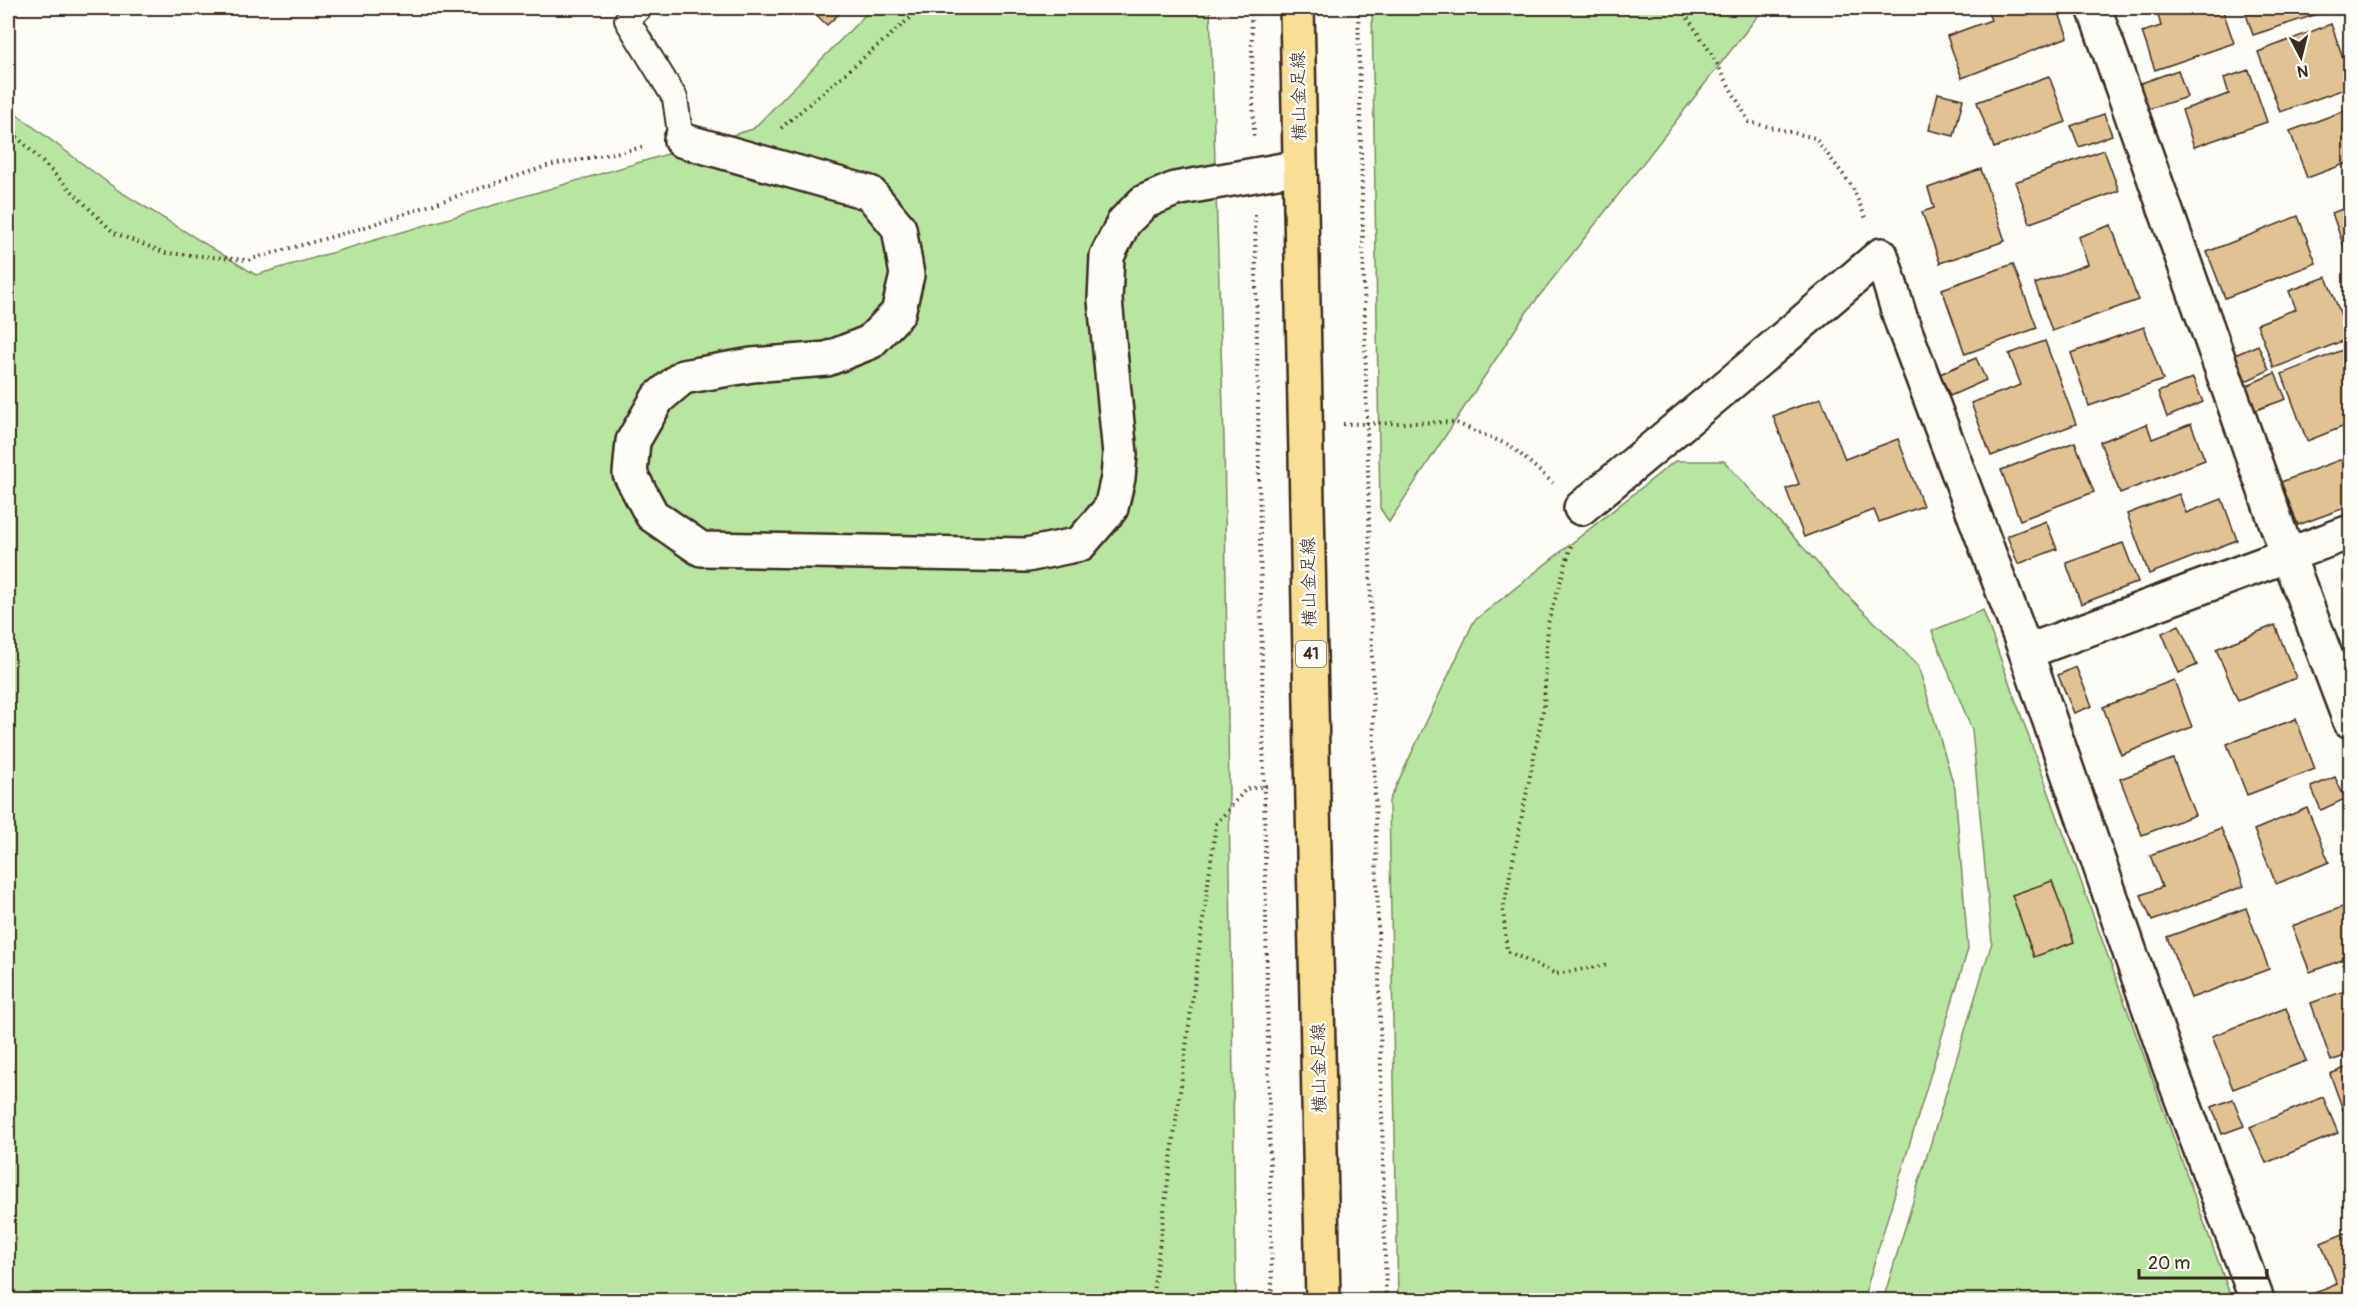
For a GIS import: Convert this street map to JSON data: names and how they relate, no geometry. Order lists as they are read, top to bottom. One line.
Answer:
{"streets":{"main road":["横山金足線","41"]},"scale_bar":"20 m","north":"bottom"}
